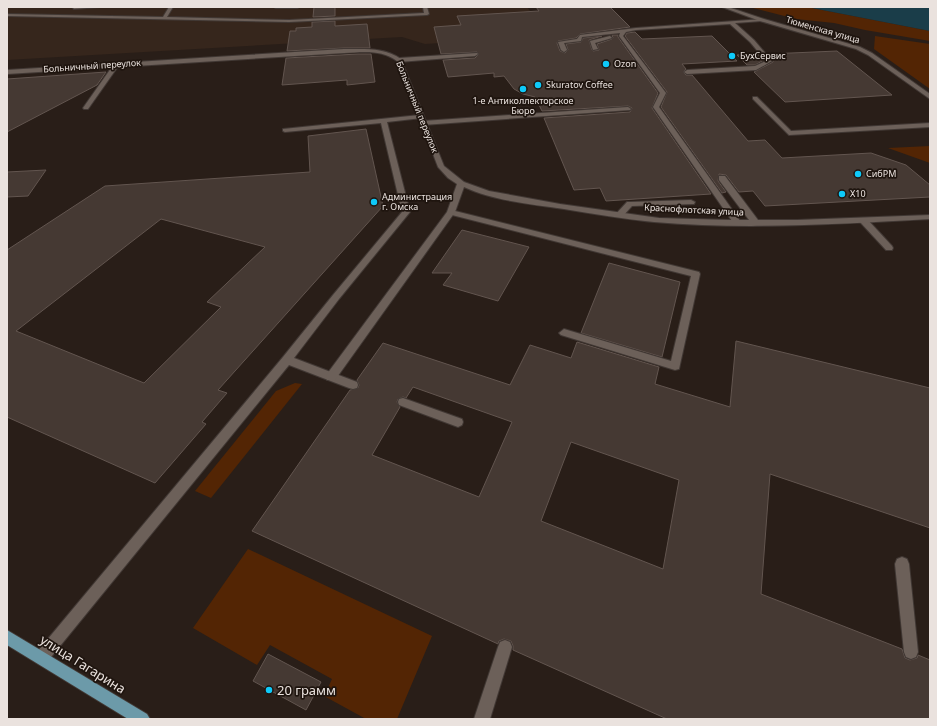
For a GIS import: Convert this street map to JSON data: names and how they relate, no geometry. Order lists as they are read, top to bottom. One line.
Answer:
{"streets":{"main road":["улица Гагарина"],"street":["Тюменская улица","Больничный переулок","Краснофлотская улица"]},"crossings":[["Больничный переулок","Краснофлотская улица"]],"places":["БухСервис","Ozon","Skuratov Coffee","1-е Антиколлекторское Бюро","СибРМ","Х10","Администрация г. Омска","20 грамм"]}
